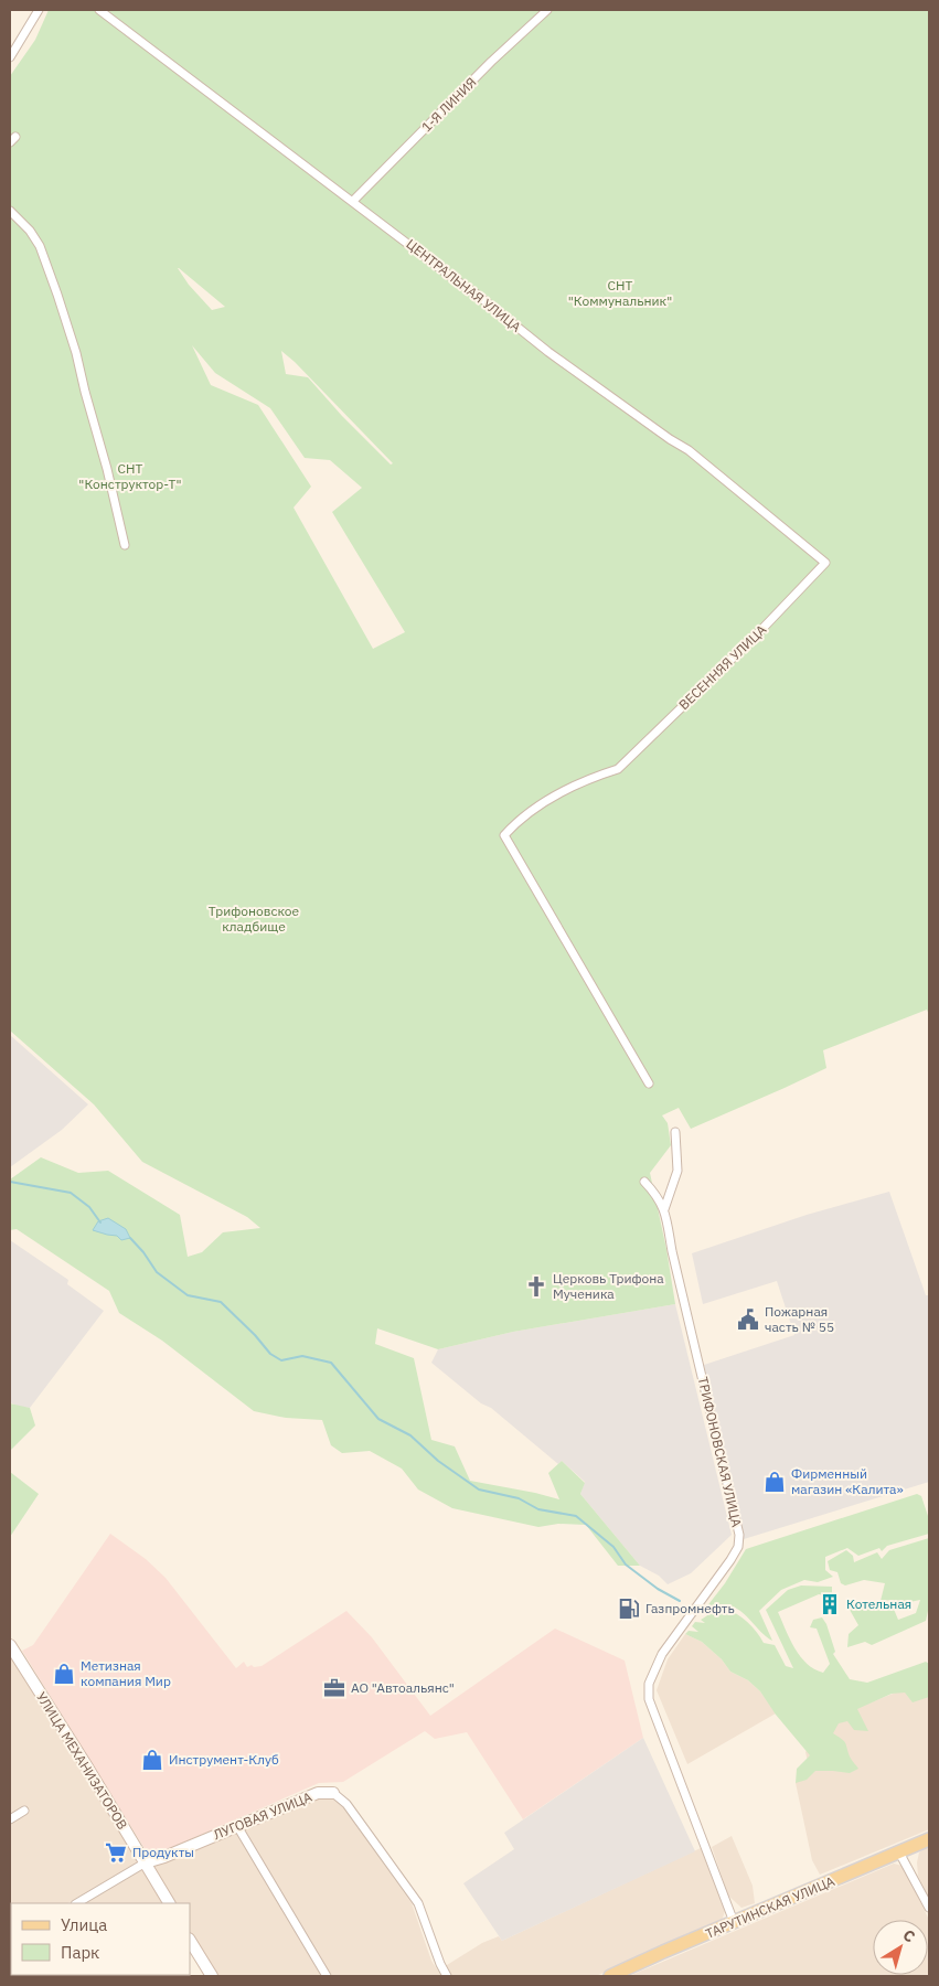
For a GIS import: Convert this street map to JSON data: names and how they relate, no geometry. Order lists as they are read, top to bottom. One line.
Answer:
{"streets":{"main road":["ТАРУТИНСКАЯ УЛИЦА"],"street":["1-Я ЛИНИЯ","ЦЕНТРАЛЬНАЯ УЛИЦА","ВЕСЕННЯЯ УЛИЦА","ТРИФОНОВСКАЯ УЛИЦА","УЛИЦА МЕХАНИЗАТОРОВ","ЛУГОВАЯ УЛИЦА"]},"crossings":[["1-Я ЛИНИЯ","ЦЕНТРАЛЬНАЯ УЛИЦА"],["ЦЕНТРАЛЬНАЯ УЛИЦА","ВЕСЕННЯЯ УЛИЦА"],["ТРИФОНОВСКАЯ УЛИЦА","ТАРУТИНСКАЯ УЛИЦА"],["УЛИЦА МЕХАНИЗАТОРОВ","ЛУГОВАЯ УЛИЦА"]],"parks":["СНТ \"Коммунальник\"","СНТ \"Конструктор-Т\"","Трифоновское кладбище"],"places":{"church":["Церковь Трифона Мученика"],"public building":["Пожарная часть № 55"],"shop":["Фирменный магазин «Калита»","Метизная компания Мир","Инструмент-Клуб"],"building":["Котельная"],"fuel station":["Газпромнефть"],"office":["АО \"Автоальянс\""],"supermarket":["Продукты"]},"legend":["Улица","Парк"],"north":"top right"}
